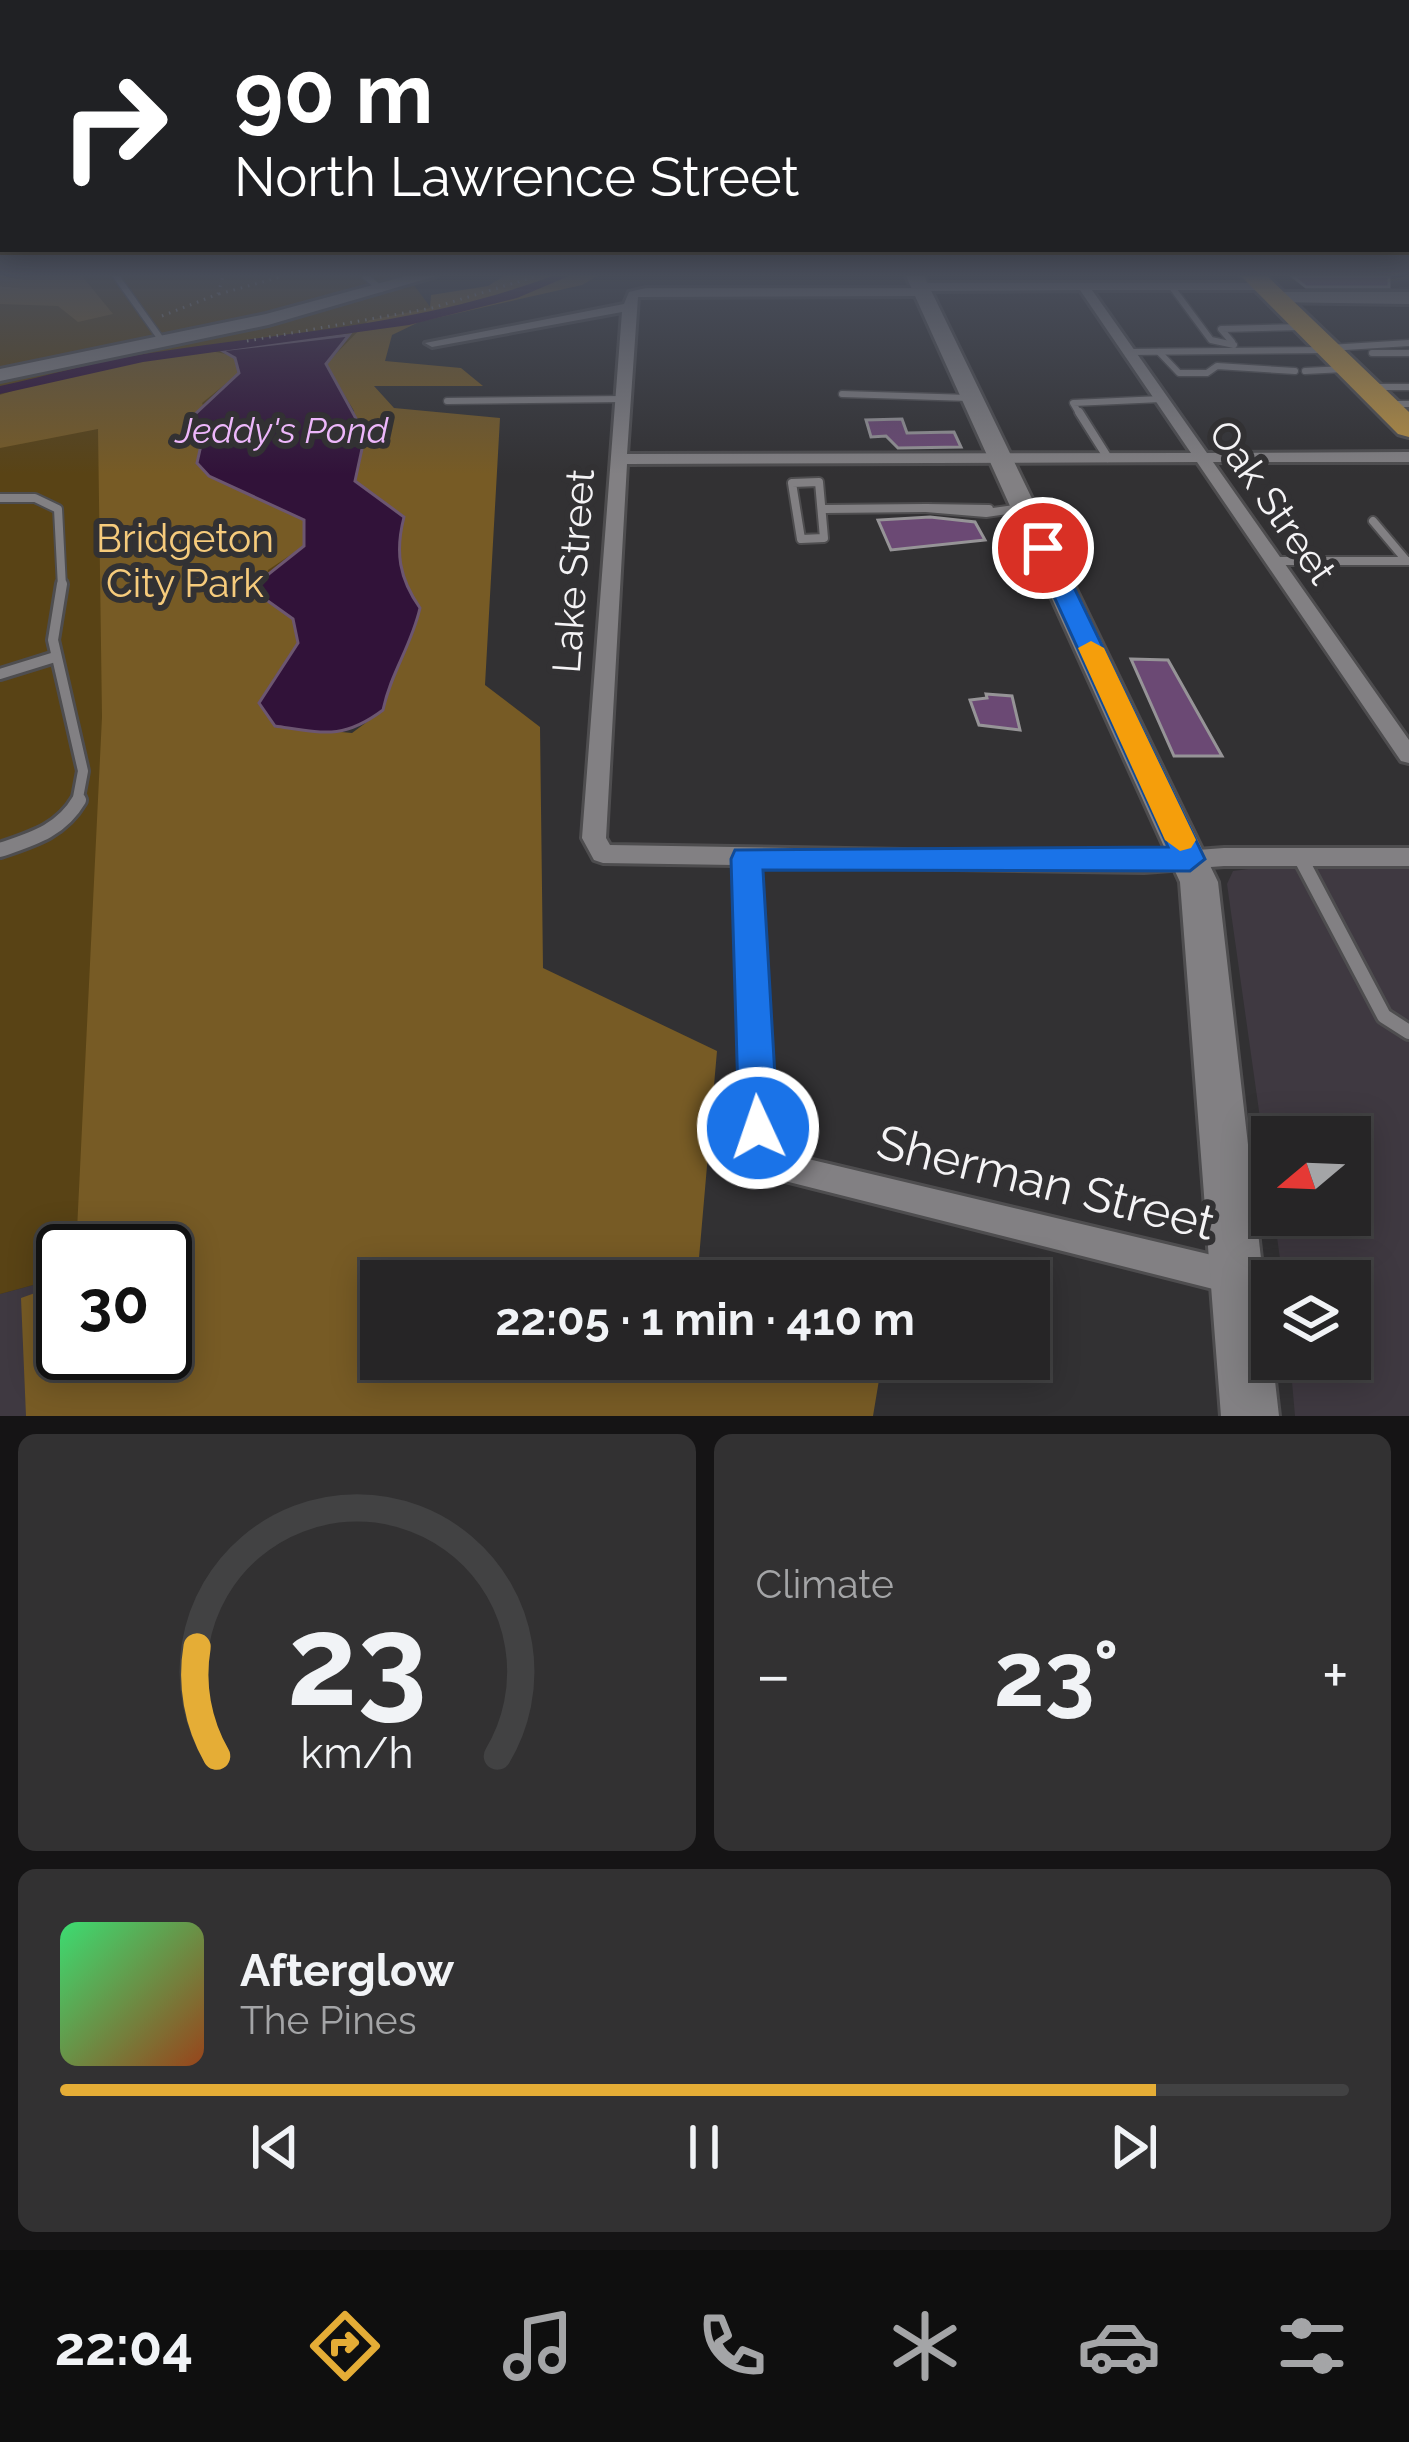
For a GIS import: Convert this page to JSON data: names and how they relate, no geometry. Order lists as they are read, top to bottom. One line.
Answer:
{"streets":{"street":["Oak Street","Lake Street","Sherman Street"]},"crossings":[["Lake Street","Sherman Street"]],"water":["Jeddy's Pond"],"parks":["Bridgeton City Park"],"north":"left","page":{"turn":["90 m","North Lawrence Street"],"limit":"30","trip":"22:05 · 1 min · 410 m","tile":"Climate","heat":["−","23°","+"],"song":["Afterglow","The Pines"],"tabs":"22:04","gauge":["23","km/h"]}}
